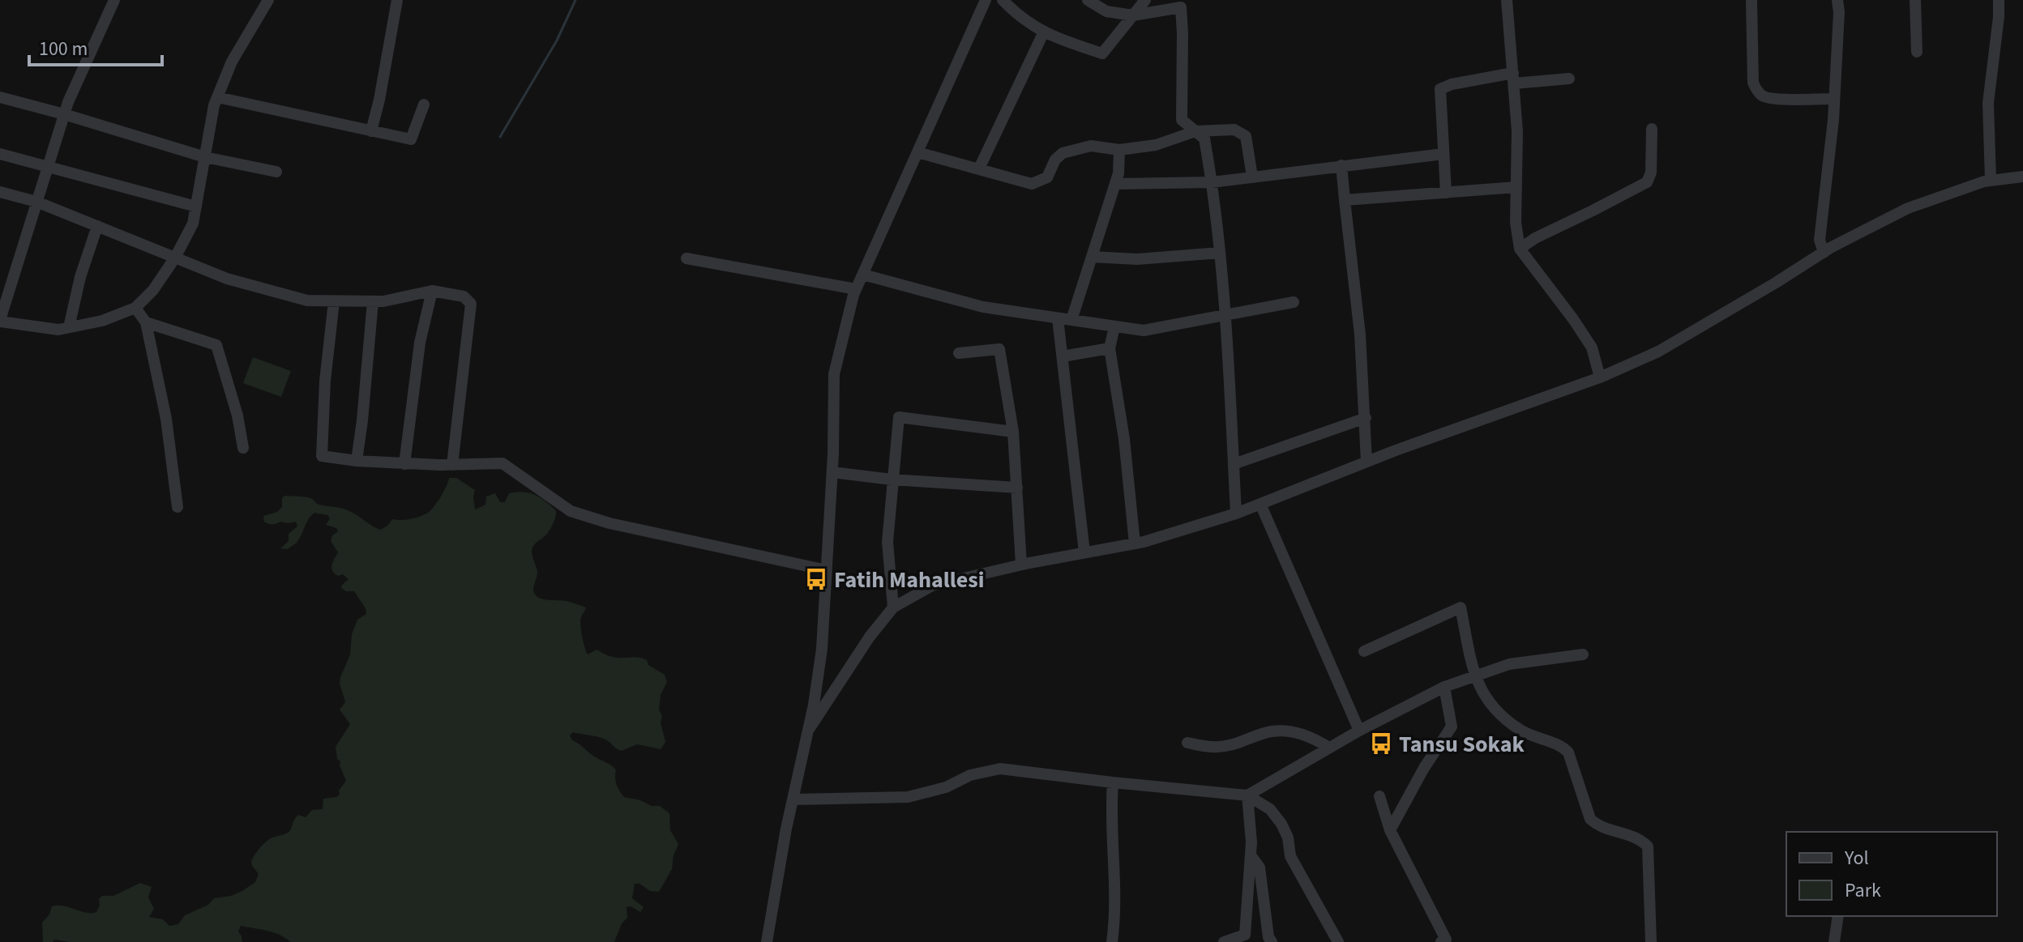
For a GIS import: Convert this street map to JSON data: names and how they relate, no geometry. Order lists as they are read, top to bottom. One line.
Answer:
{"places":{"bus stop":["Fatih Mahallesi","Tansu Sokak"]},"legend":["Yol","Park"],"scale_bar":"100 m"}
